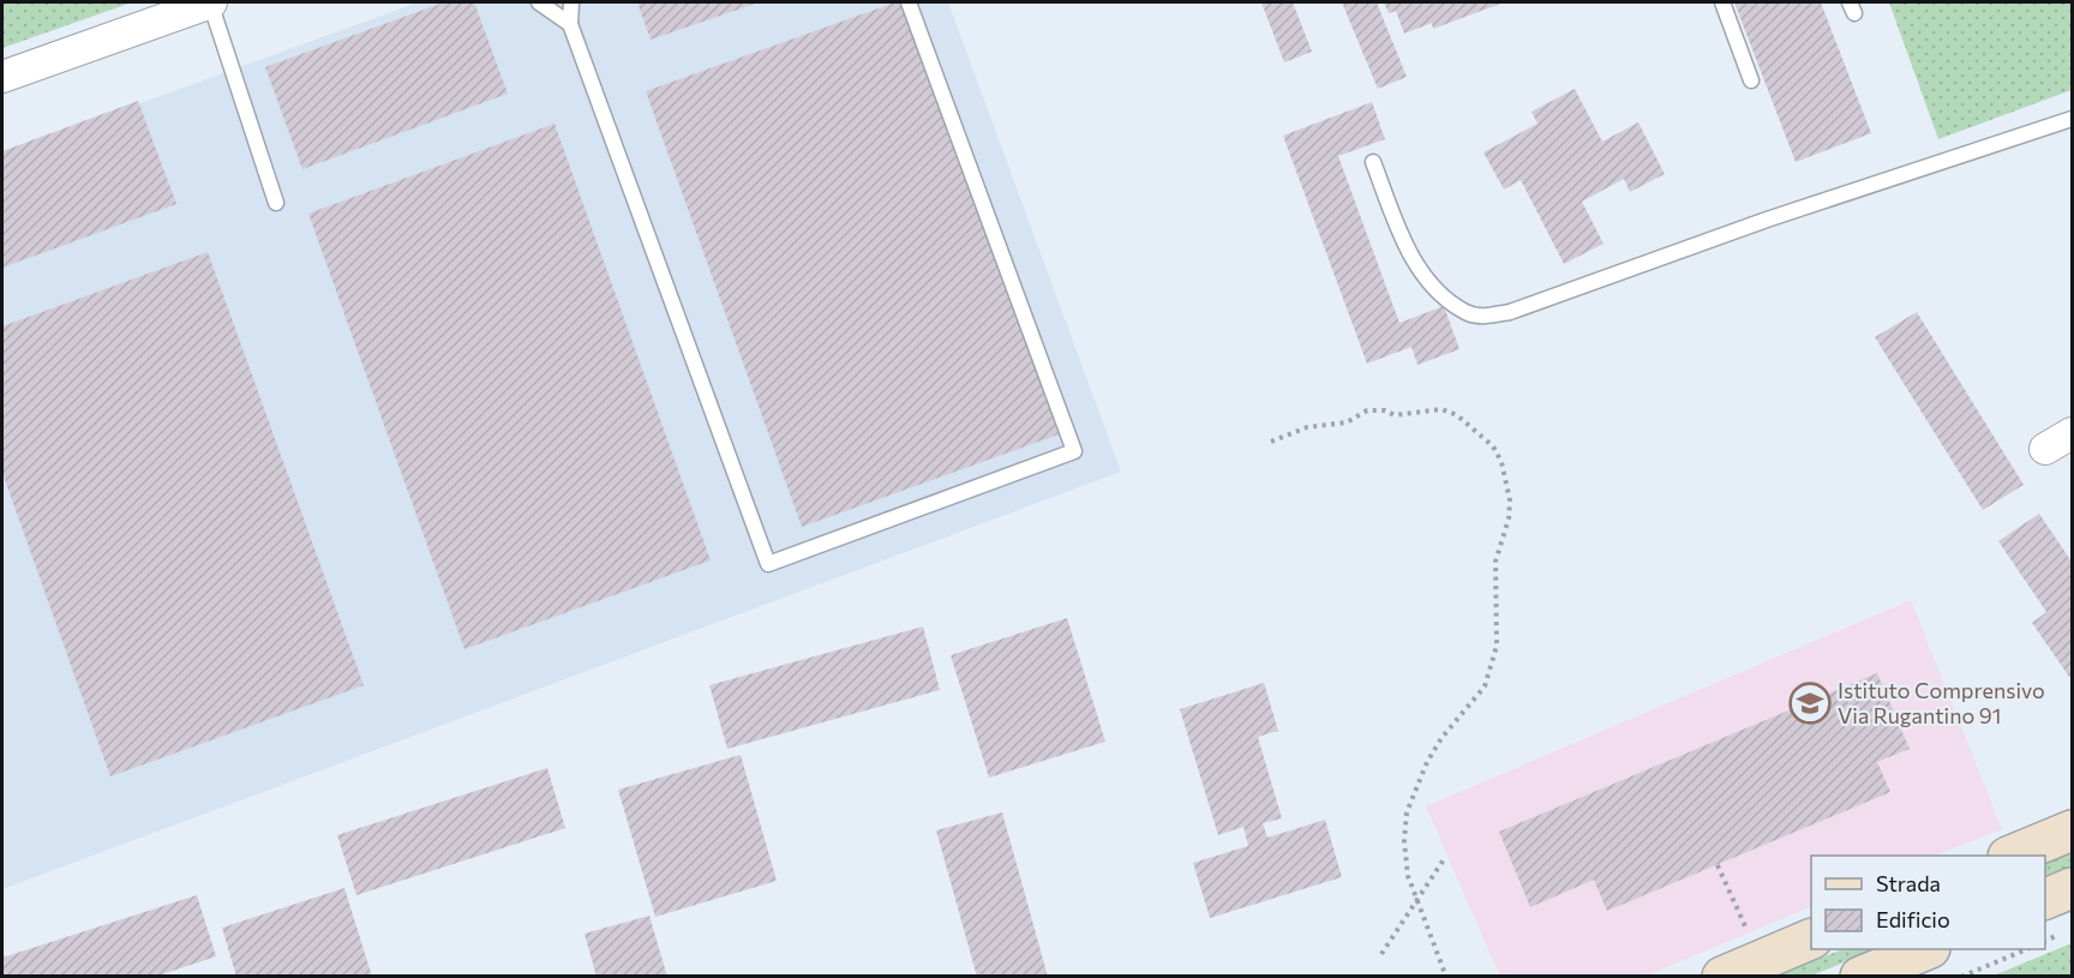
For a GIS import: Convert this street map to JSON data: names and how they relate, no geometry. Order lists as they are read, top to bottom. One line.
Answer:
{"places":{"school or university":["Istituto Comprensivo Via Rugantino 91"]},"legend":["Strada","Edificio"]}
